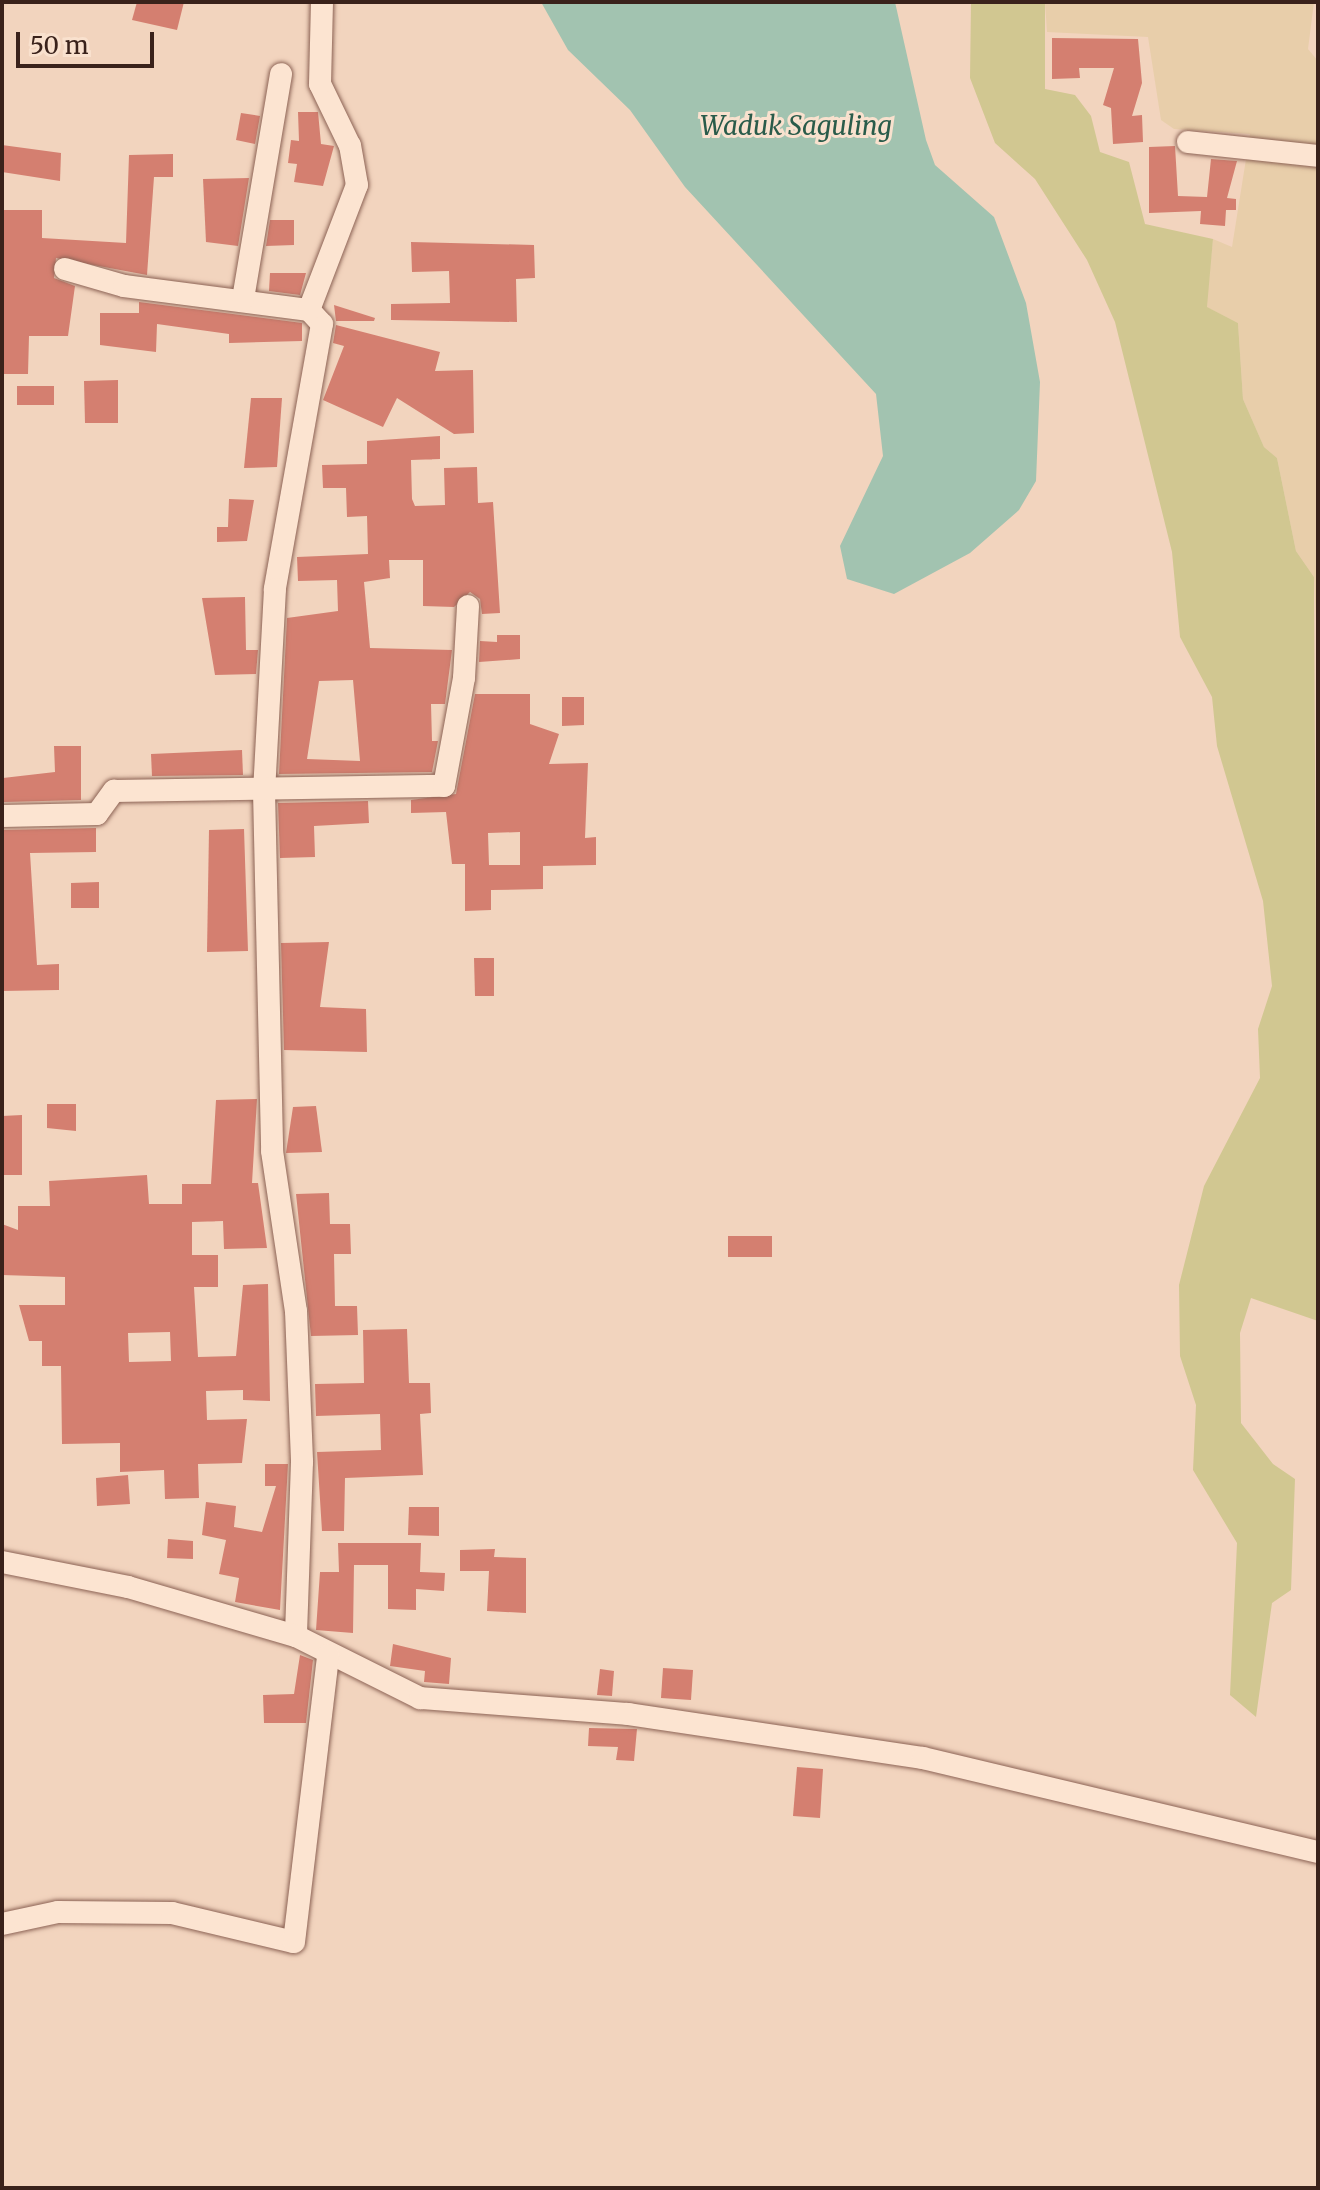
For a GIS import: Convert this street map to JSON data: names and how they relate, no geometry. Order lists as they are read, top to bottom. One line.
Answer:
{"water":["Waduk Saguling"],"scale_bar":"50 m"}
